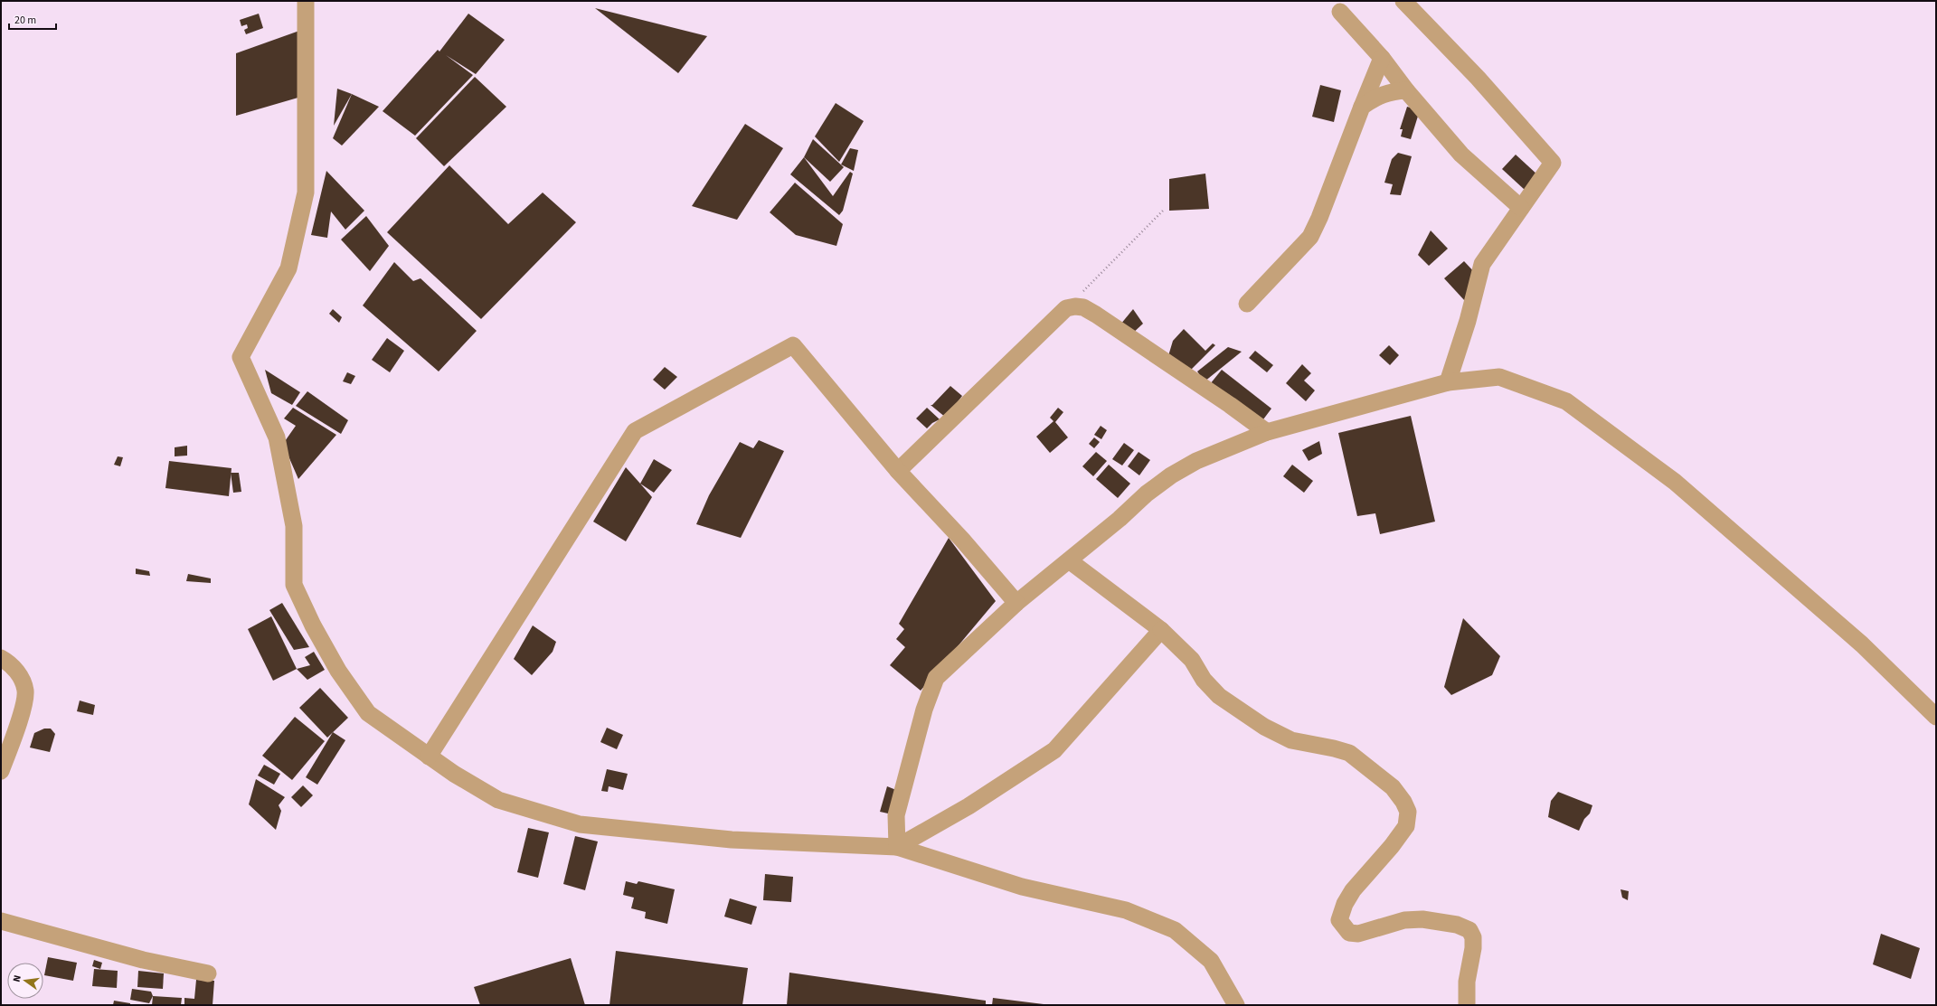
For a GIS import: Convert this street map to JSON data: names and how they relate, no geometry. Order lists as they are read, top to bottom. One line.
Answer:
{"scale_bar":"20 m","north":"left"}
